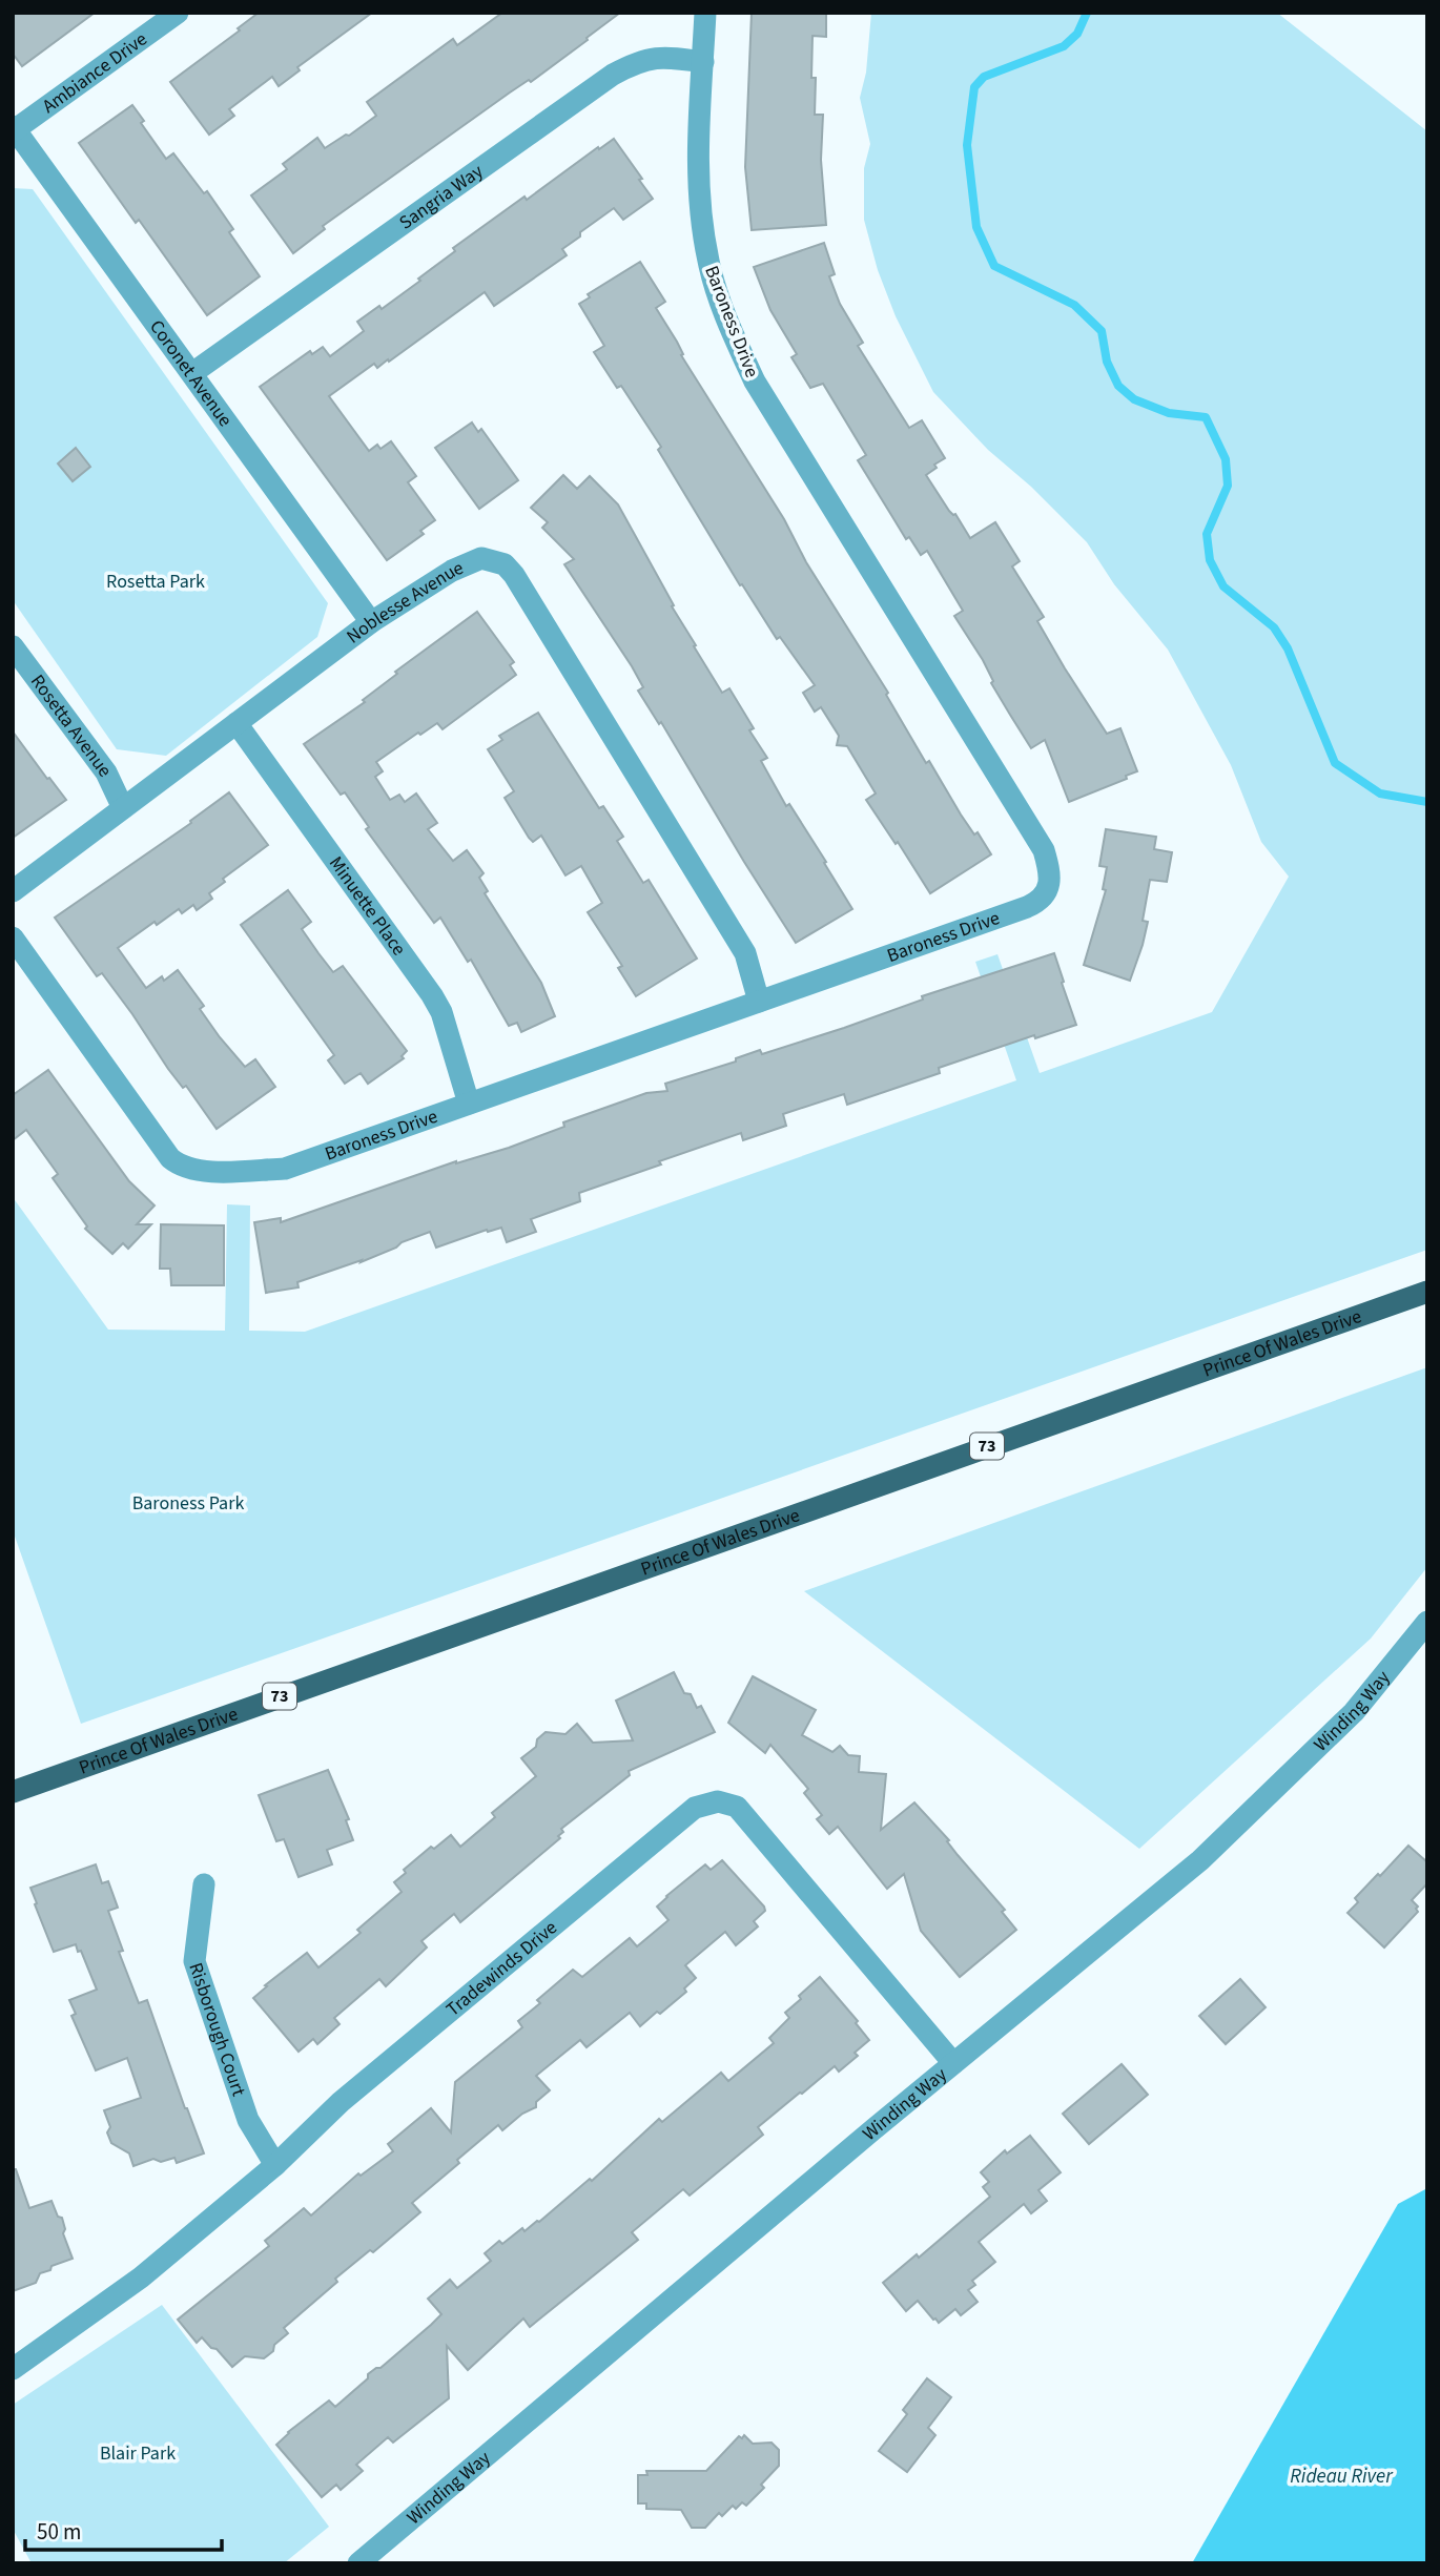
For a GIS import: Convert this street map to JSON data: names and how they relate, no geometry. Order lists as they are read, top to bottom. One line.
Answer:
{"streets":{"main road":["Prince Of Wales Drive","73"],"street":["Ambiance Drive","Sangria Way","Baroness Drive","Coronet Avenue","Noblesse Avenue","Rosetta Avenue","Minuette Place","Winding Way","Tradewinds Drive","Risborough Court"]},"crossings":[["Ambiance Drive","Coronet Avenue"],["Sangria Way","Baroness Drive"],["Sangria Way","Coronet Avenue"],["Baroness Drive","Noblesse Avenue"],["Baroness Drive","Minuette Place"],["Coronet Avenue","Noblesse Avenue"],["Noblesse Avenue","Rosetta Avenue"],["Noblesse Avenue","Minuette Place"],["Winding Way","Tradewinds Drive"],["Tradewinds Drive","Risborough Court"]],"water":["Rideau River"],"parks":["Rosetta Park","Baroness Park","Blair Park"],"scale_bar":"50 m"}
